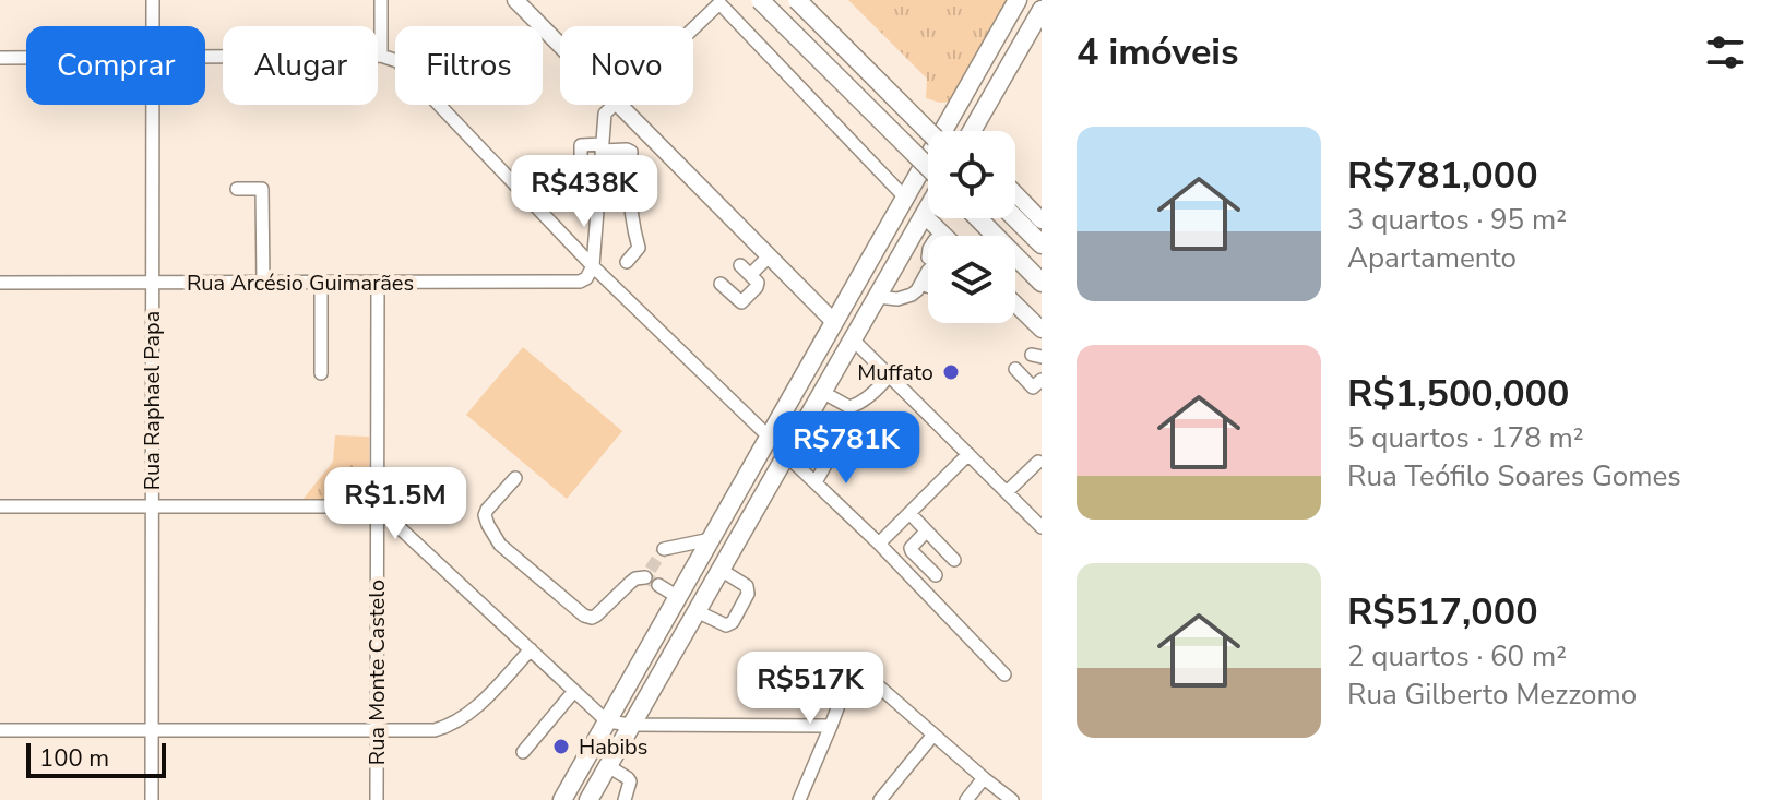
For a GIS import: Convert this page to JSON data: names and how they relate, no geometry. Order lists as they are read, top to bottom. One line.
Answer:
{"streets":{"street":["Rua Arcésio Guimarães","Rua Raphael Papa","Rua Monte Castelo"]},"crossings":[["Rua Arcésio Guimarães","Rua Raphael Papa"],["Rua Arcésio Guimarães","Rua Monte Castelo"]],"places":["Muffato","Habibs"],"scale_bar":"100 m","page":{"heading":"4 imóveis","chip":["Comprar","Alugar","Filtros","Novo"],"list":[{"name":"R$781,000","note":"3 quartos · 95 m² · Apartamento"},{"name":"R$1,500,000","note":"5 quartos · 178 m² · Rua Teófilo Soares Gomes"},{"name":"R$517,000","note":"2 quartos · 60 m² · Rua Gilberto Mezzomo"}],"price":["R$438K","R$781K","R$1.5M","R$517K"],"scale":"100 m"}}
